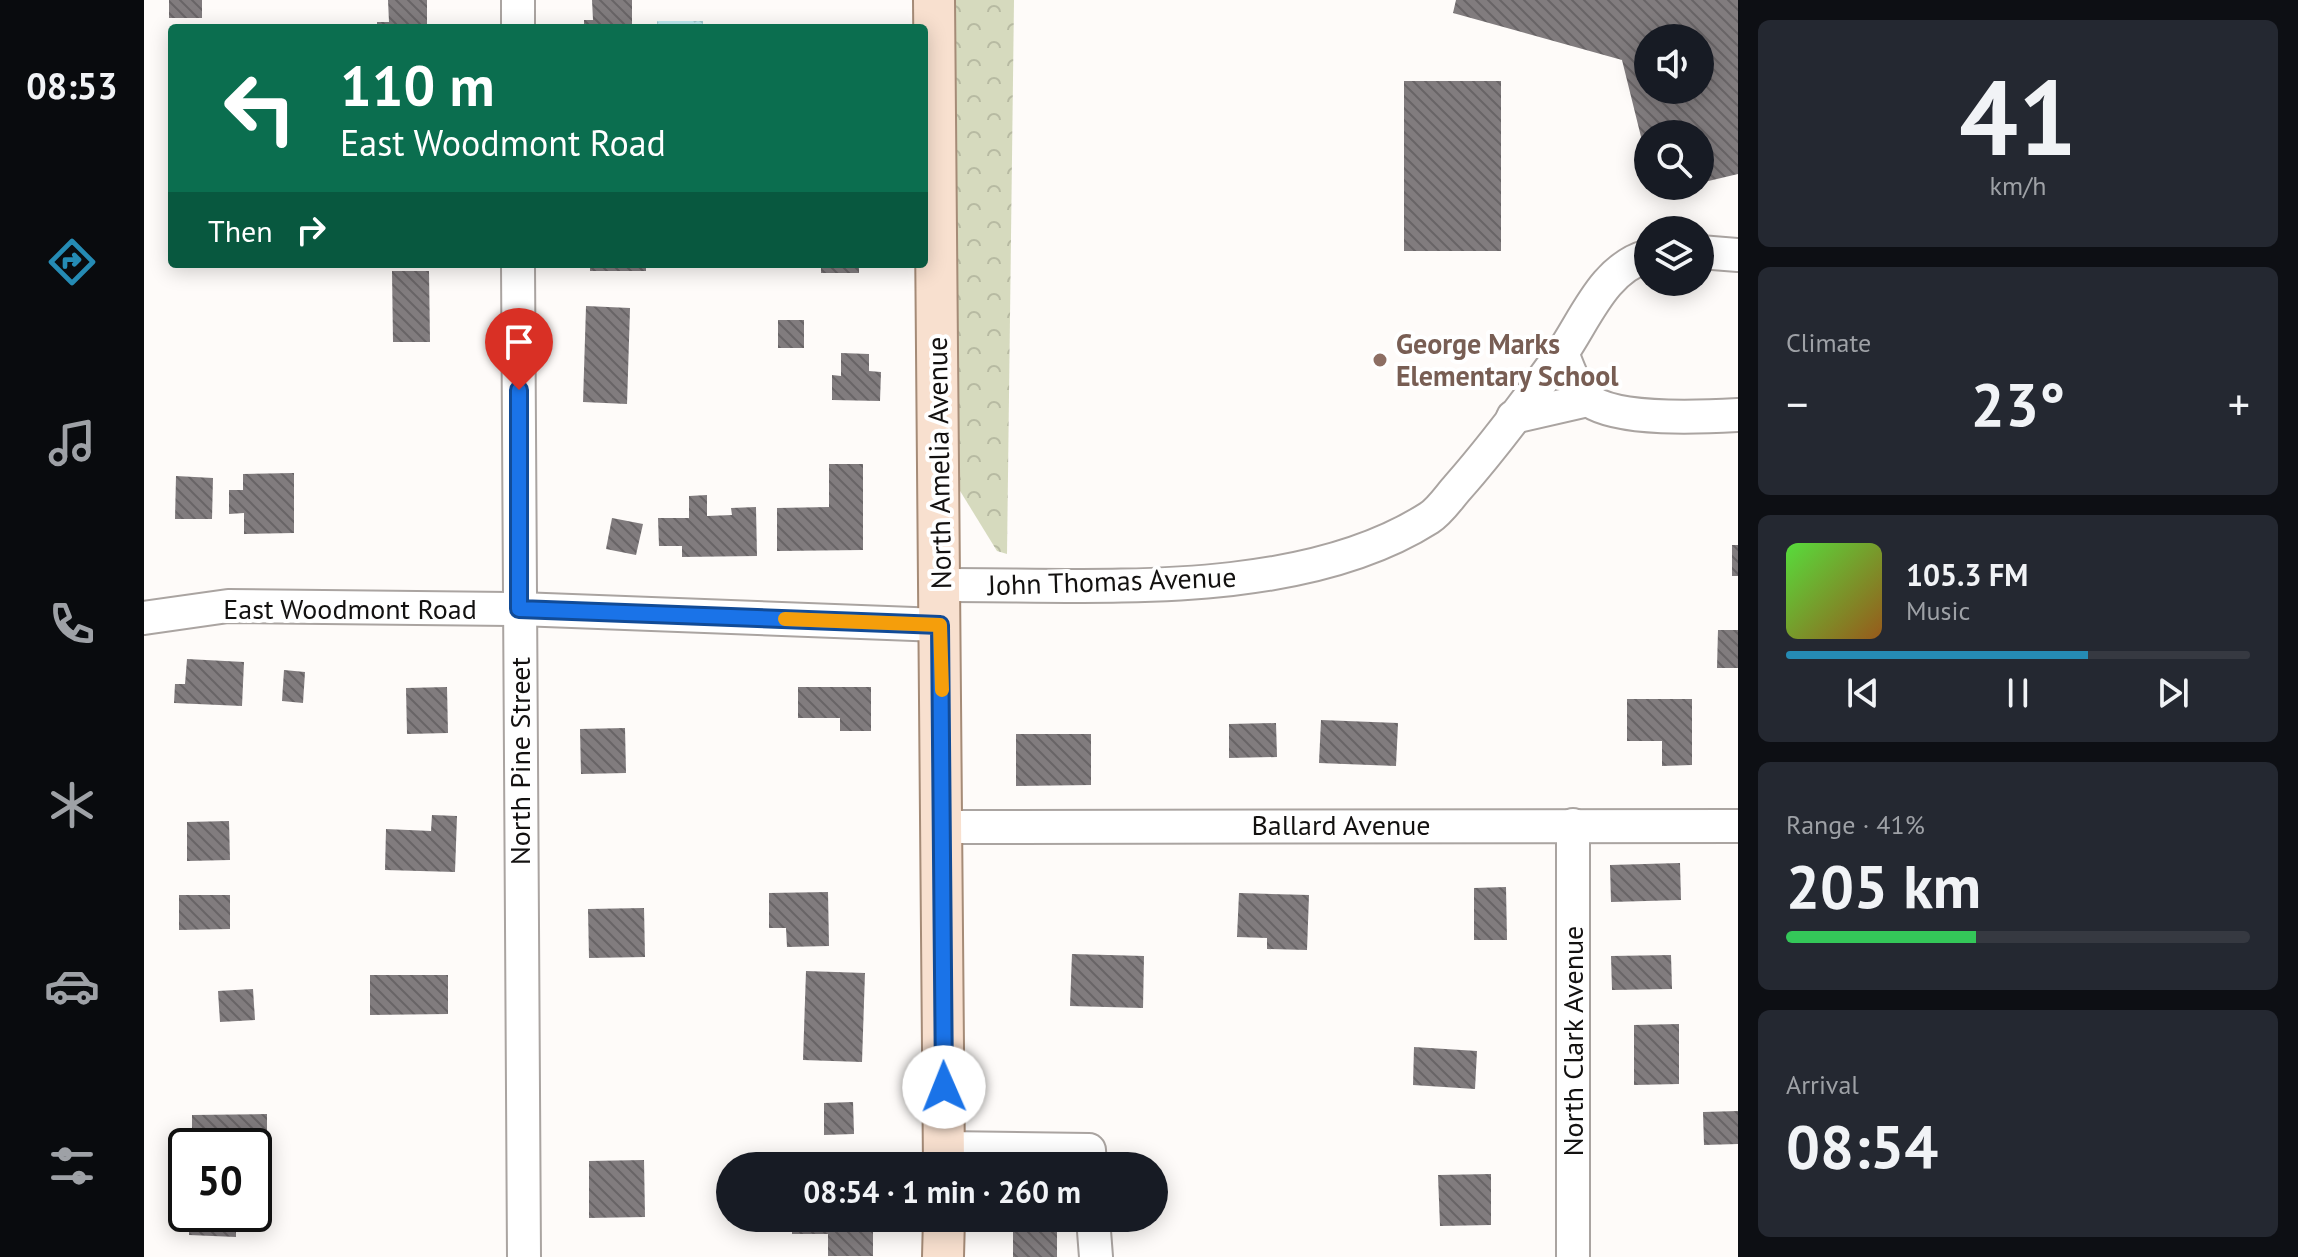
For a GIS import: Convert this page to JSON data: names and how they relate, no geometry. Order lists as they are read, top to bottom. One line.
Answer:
{"streets":{"main road":["North Amelia Avenue"],"street":["John Thomas Avenue","East Woodmont Road","North Pine Street","Ballard Avenue","North Clark Avenue"]},"crossings":[["North Amelia Avenue","John Thomas Avenue"],["North Amelia Avenue","East Woodmont Road"],["North Amelia Avenue","Ballard Avenue"],["East Woodmont Road","North Pine Street"],["Ballard Avenue","North Clark Avenue"]],"places":["George Marks Elementary School"],"page":{"tabs":"08:53","tile":[["41","km/h"],"Climate",["Range · 41%","205 km"],["Arrival","08:54"]],"turn":["110 m","East Woodmont Road"],"then":"Then","heat":["−","23°","+"],"song":["105.3 FM","Music"],"limit":"50","trip":"08:54 · 1 min · 260 m"}}
